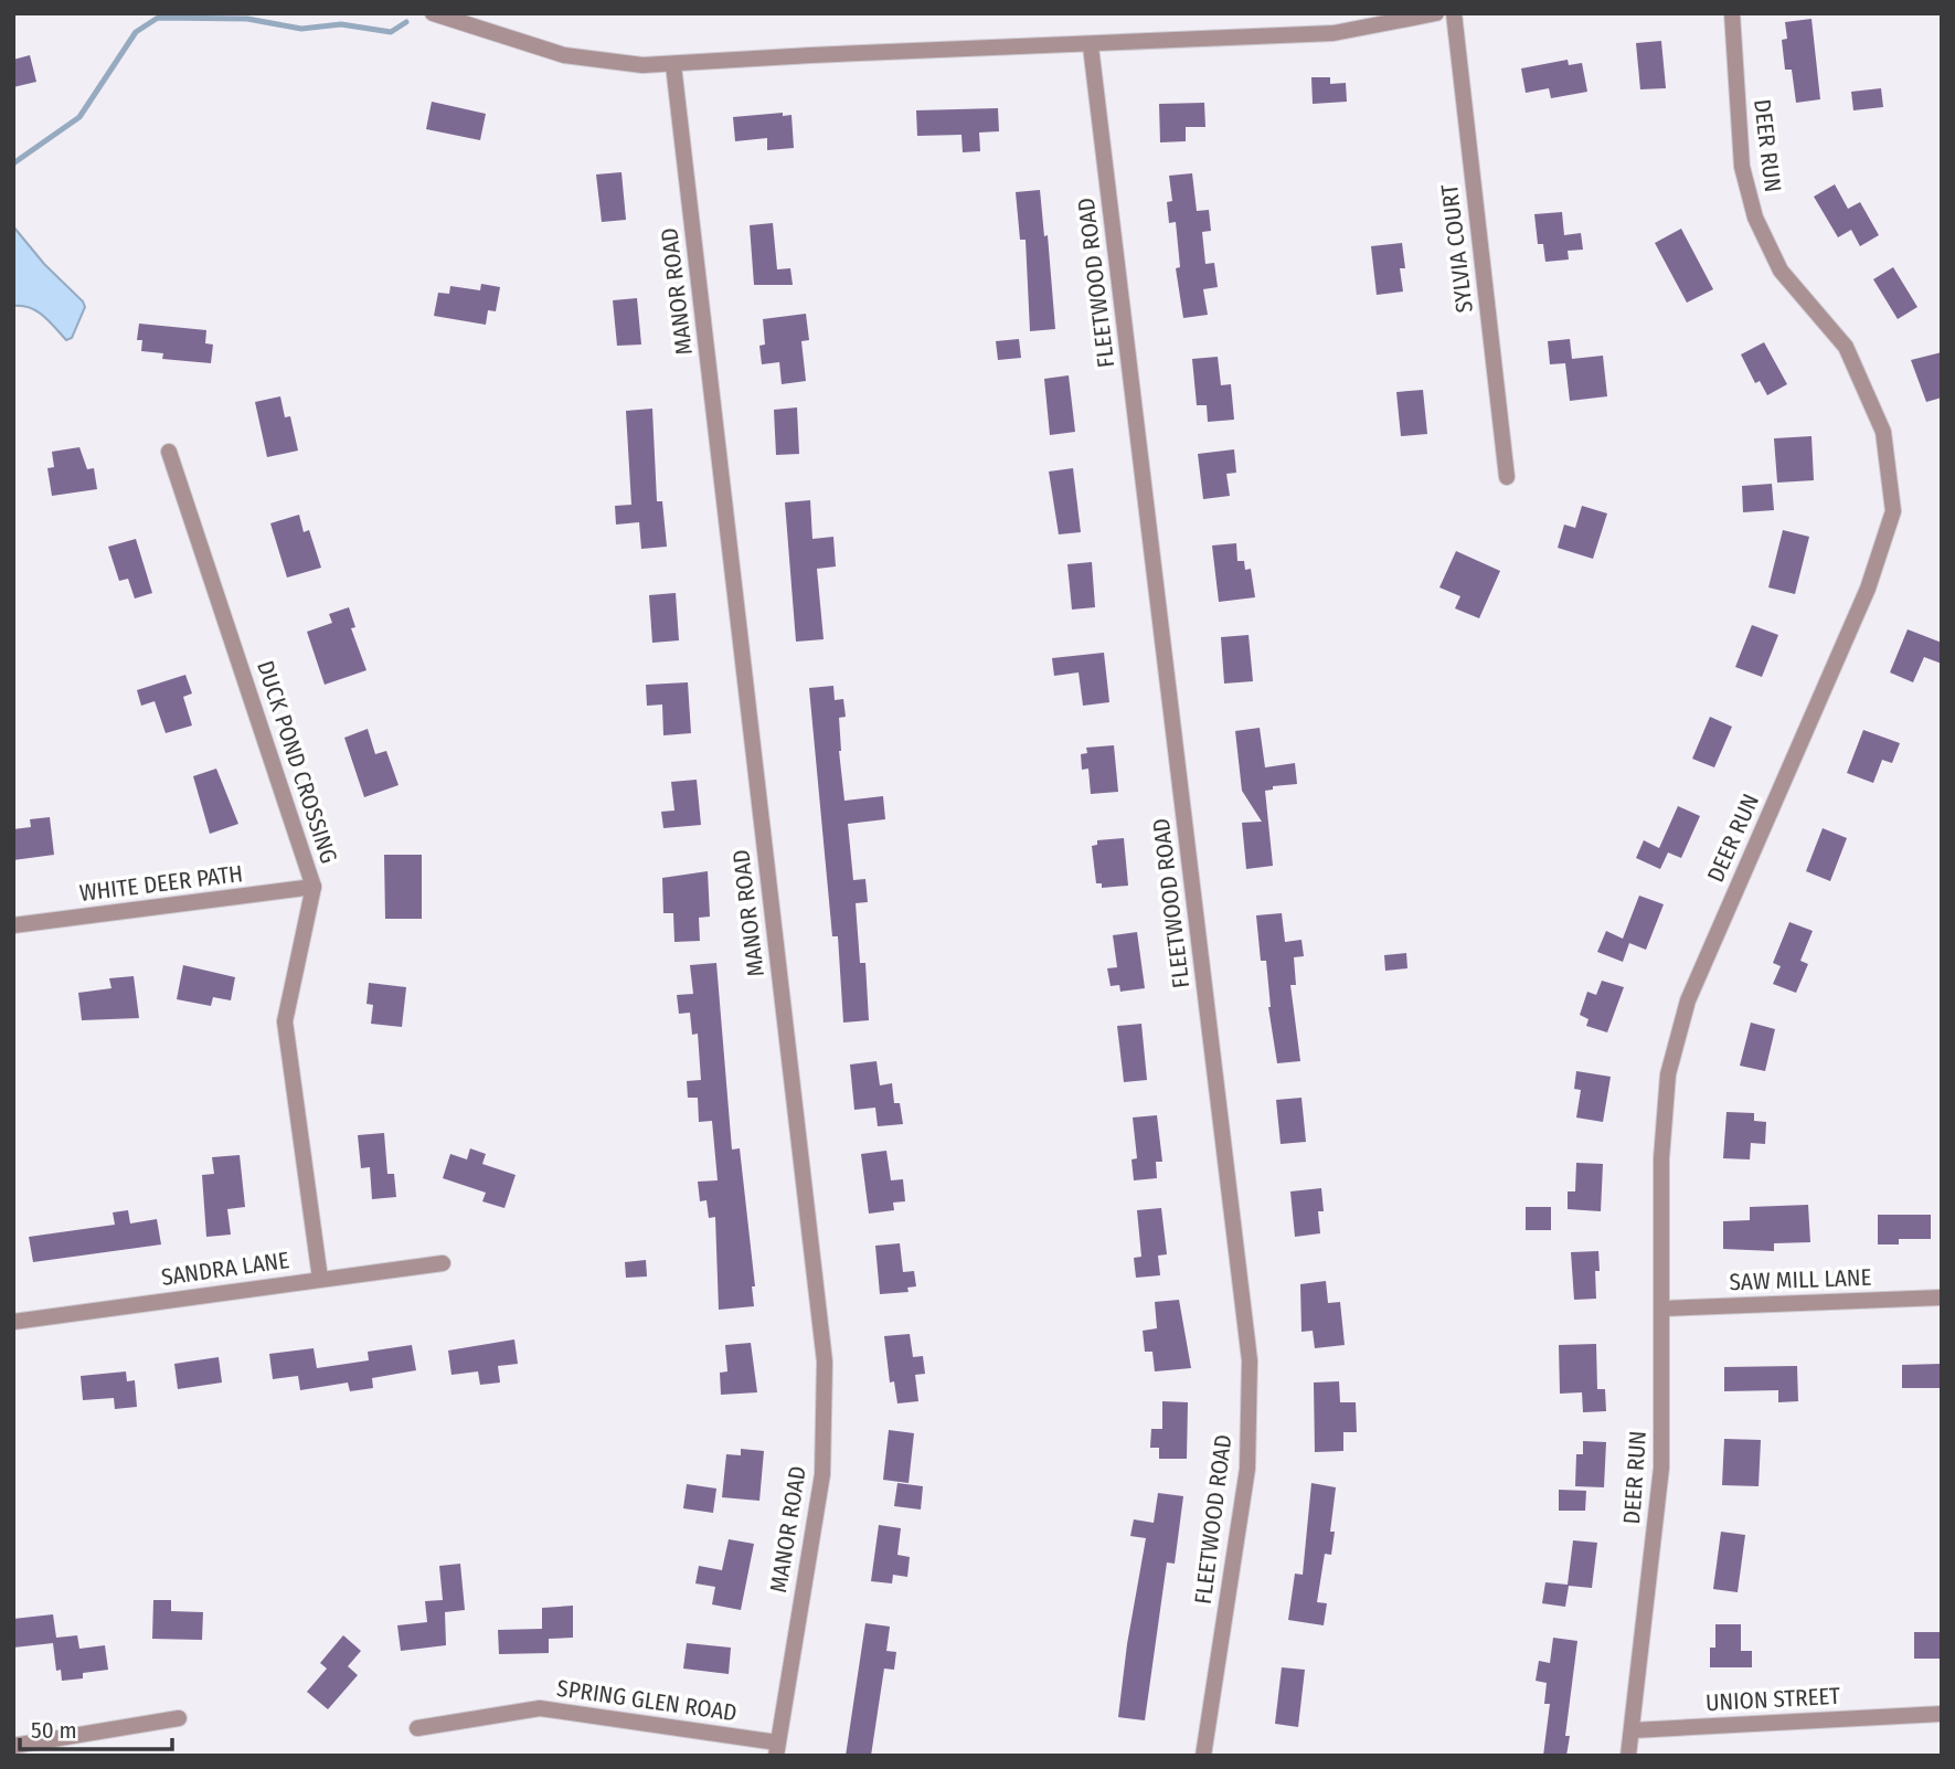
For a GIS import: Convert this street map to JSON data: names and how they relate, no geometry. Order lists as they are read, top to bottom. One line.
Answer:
{"streets":{"street":["DEER RUN","SYLVIA COURT","FLEETWOOD ROAD","MANOR ROAD","DUCK POND CROSSING","WHITE DEER PATH","SANDRA LANE","SAW MILL LANE","UNION STREET","SPRING GLEN ROAD"]},"crossings":[["DEER RUN","SAW MILL LANE"],["DEER RUN","UNION STREET"],["MANOR ROAD","SPRING GLEN ROAD"],["DUCK POND CROSSING","WHITE DEER PATH"],["DUCK POND CROSSING","SANDRA LANE"]],"scale_bar":"50 m"}
